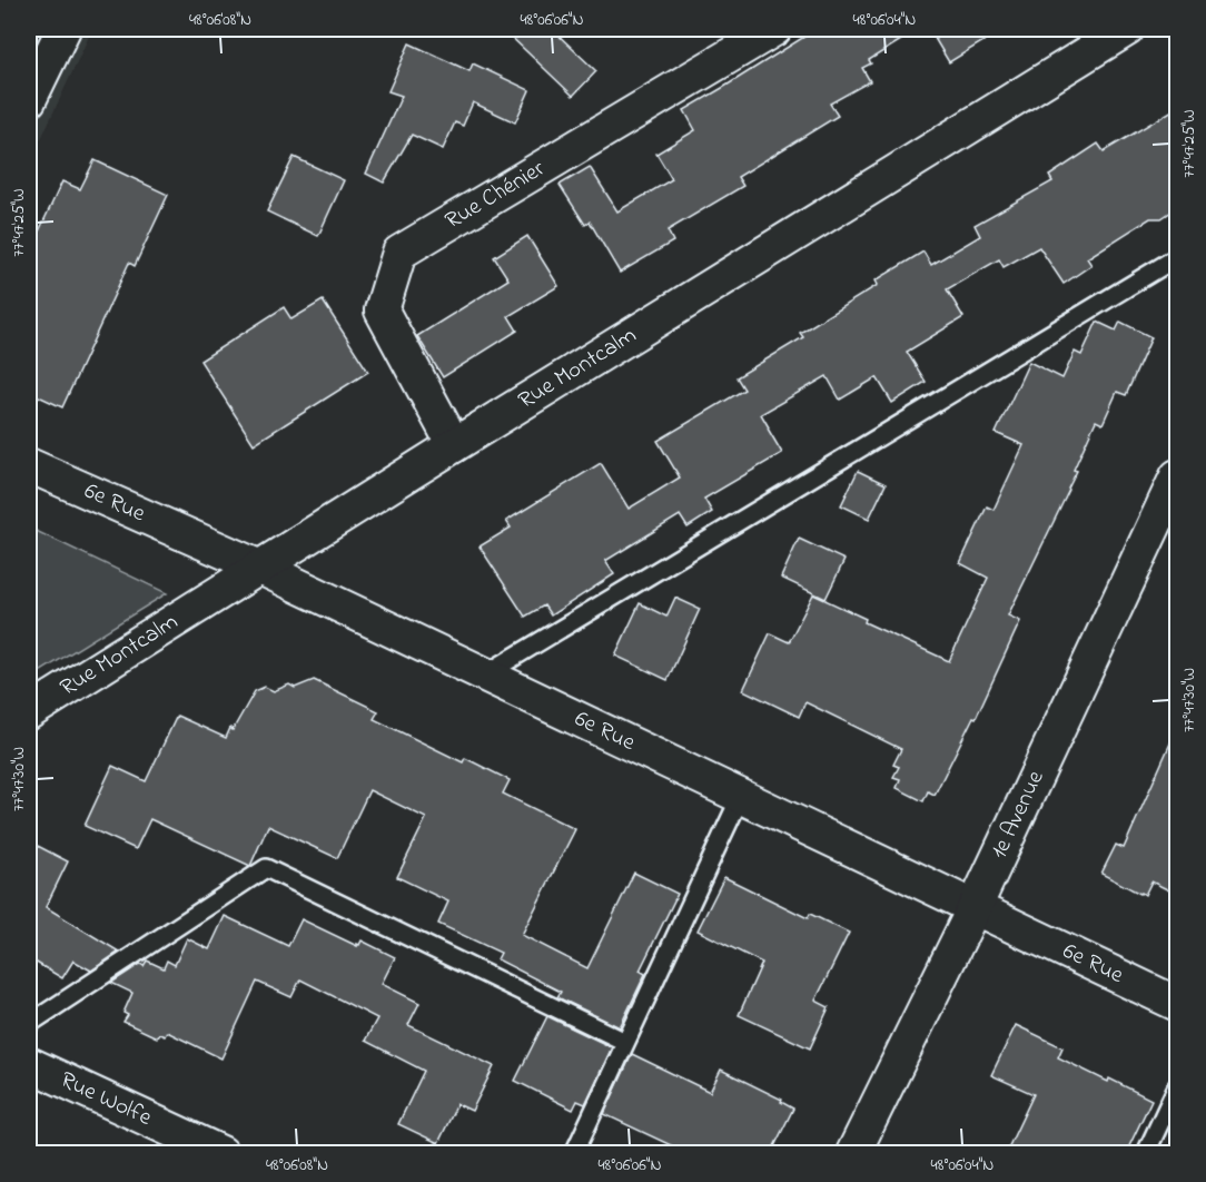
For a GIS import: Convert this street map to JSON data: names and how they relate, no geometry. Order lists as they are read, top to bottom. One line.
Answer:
{"streets":{"street":["Rue Chénier","Rue Montcalm","6e Rue","1e Avenue","Rue Wolfe"]},"crossings":[["Rue Chénier","Rue Montcalm"],["Rue Montcalm","6e Rue"],["6e Rue","1e Avenue"]],"coordinates":["48°06'08\"N","48°06'06\"N","48°06'04\"N","77°47'25\"W","77°47'30\"W"]}
